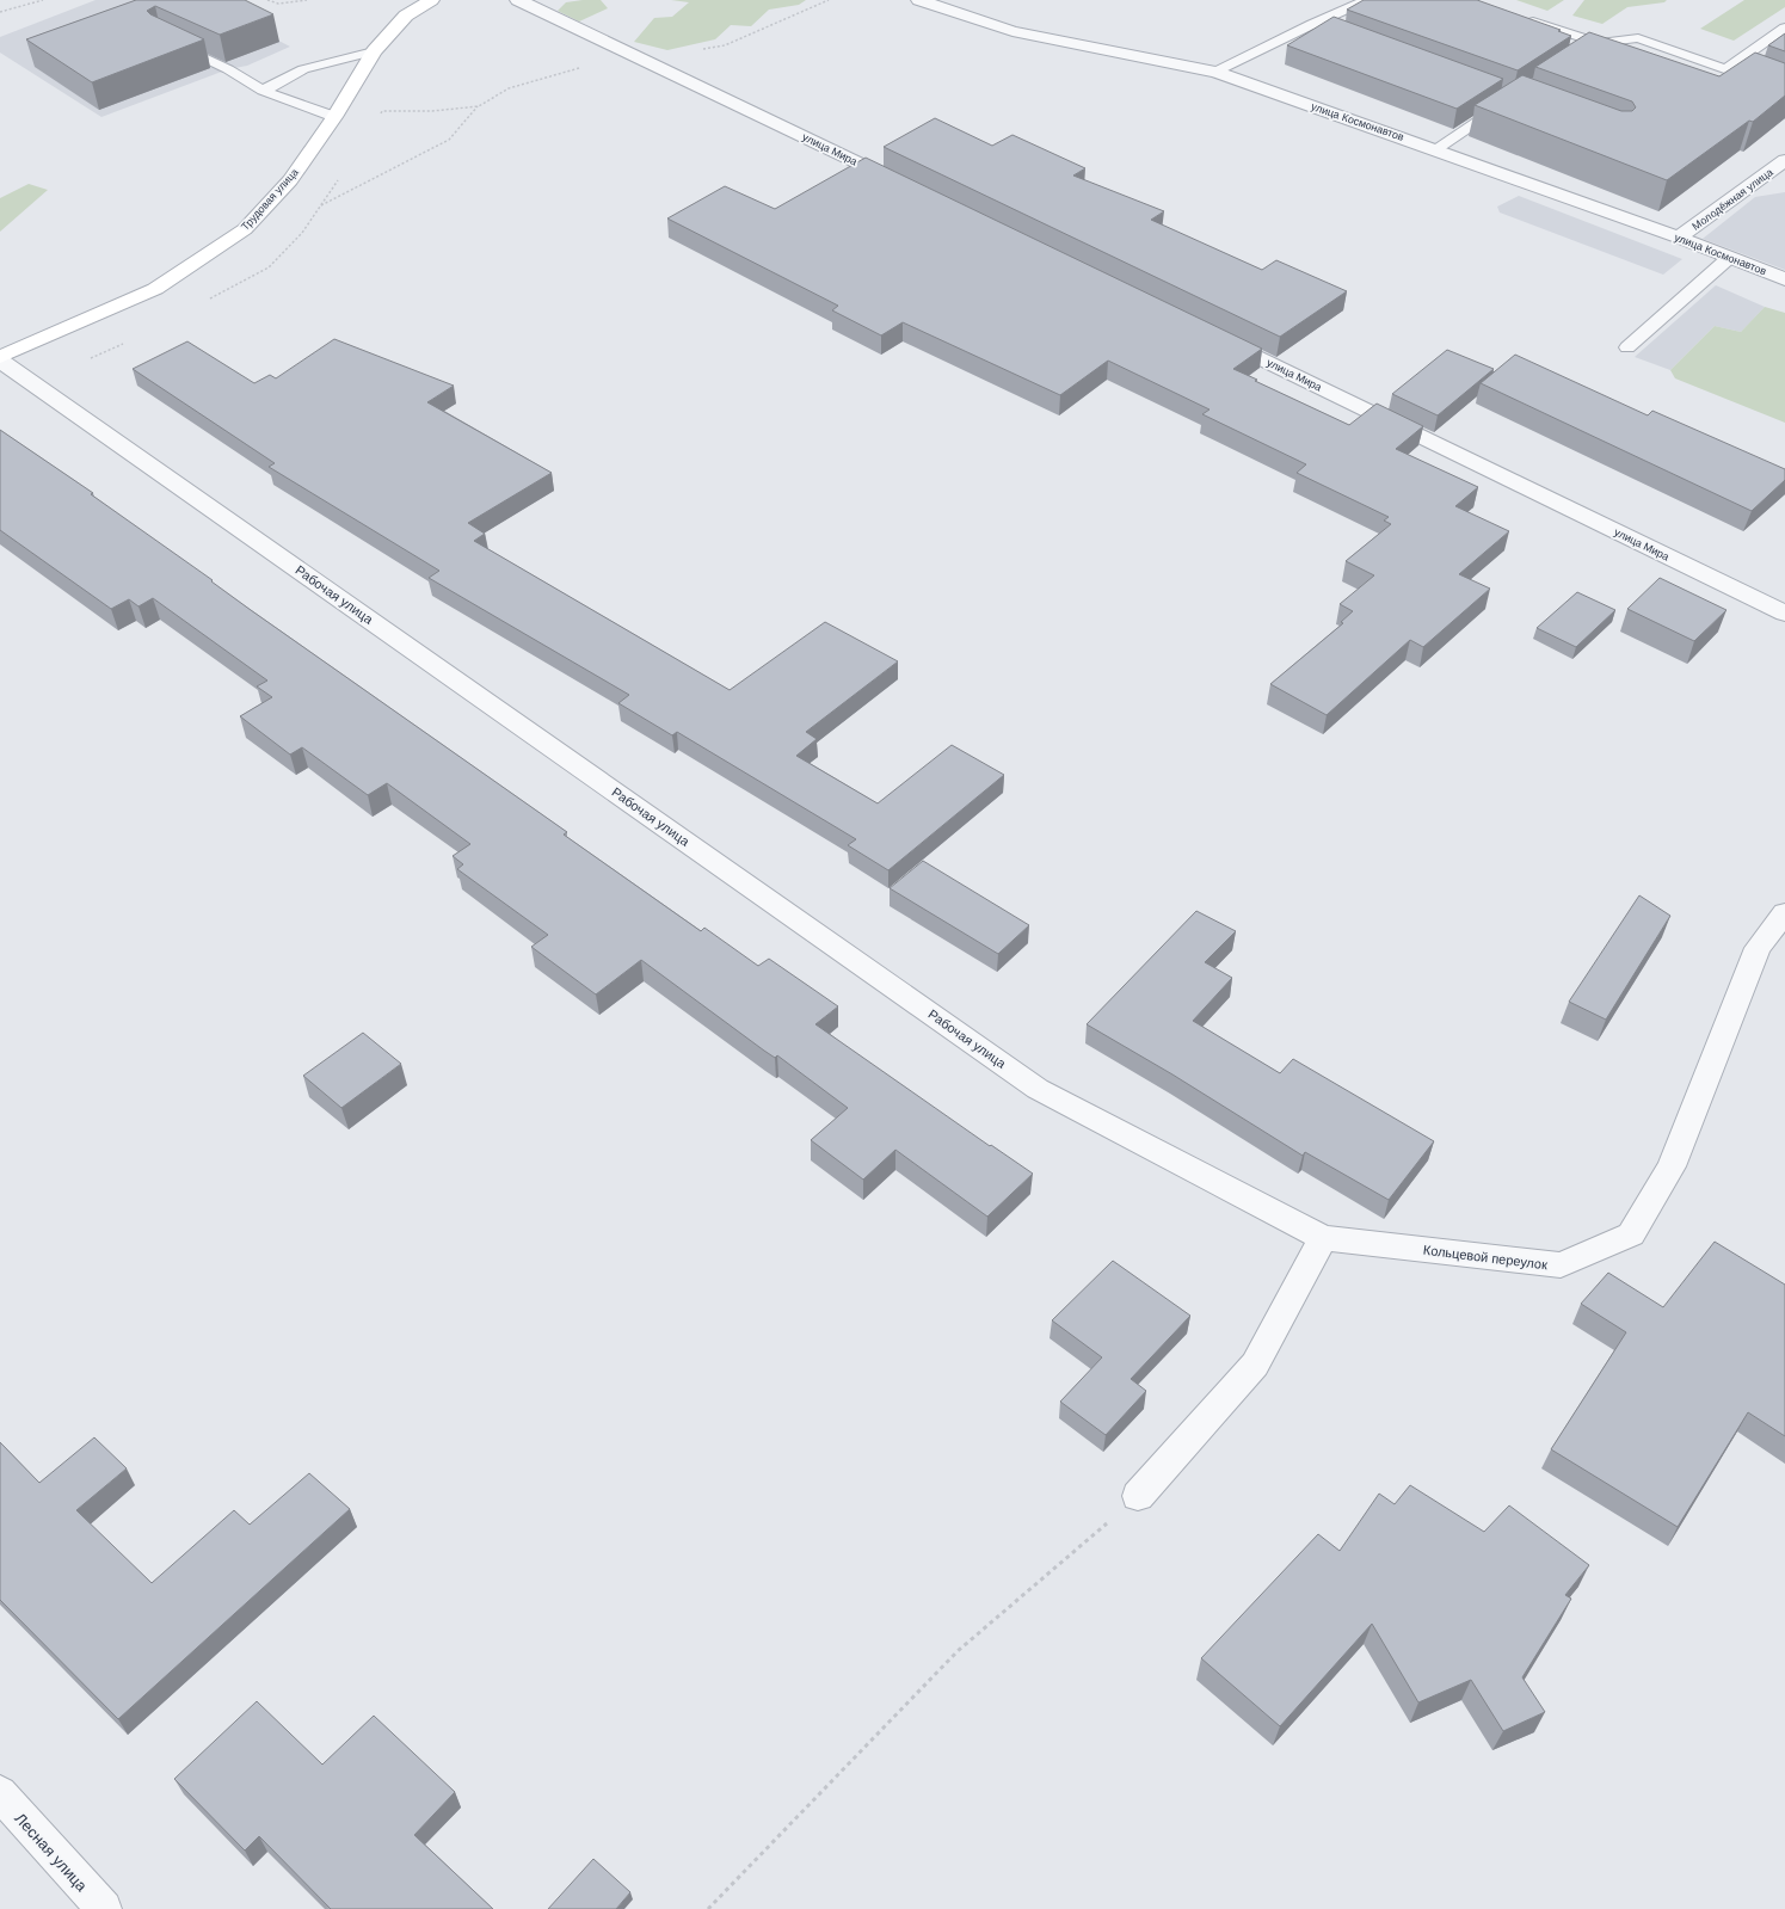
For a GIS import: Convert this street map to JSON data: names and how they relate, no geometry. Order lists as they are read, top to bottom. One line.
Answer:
{"streets":{"main road":["Трудовая улица"],"street":["улица Космонавтов","улица Мира","Молодёжная улица","Рабочая улица","Кольцевой переулок","Лесная улица"]},"crossings":[["улица Космонавтов","Молодёжная улица"],["Трудовая улица","Рабочая улица"],["Рабочая улица","Кольцевой переулок"]]}
